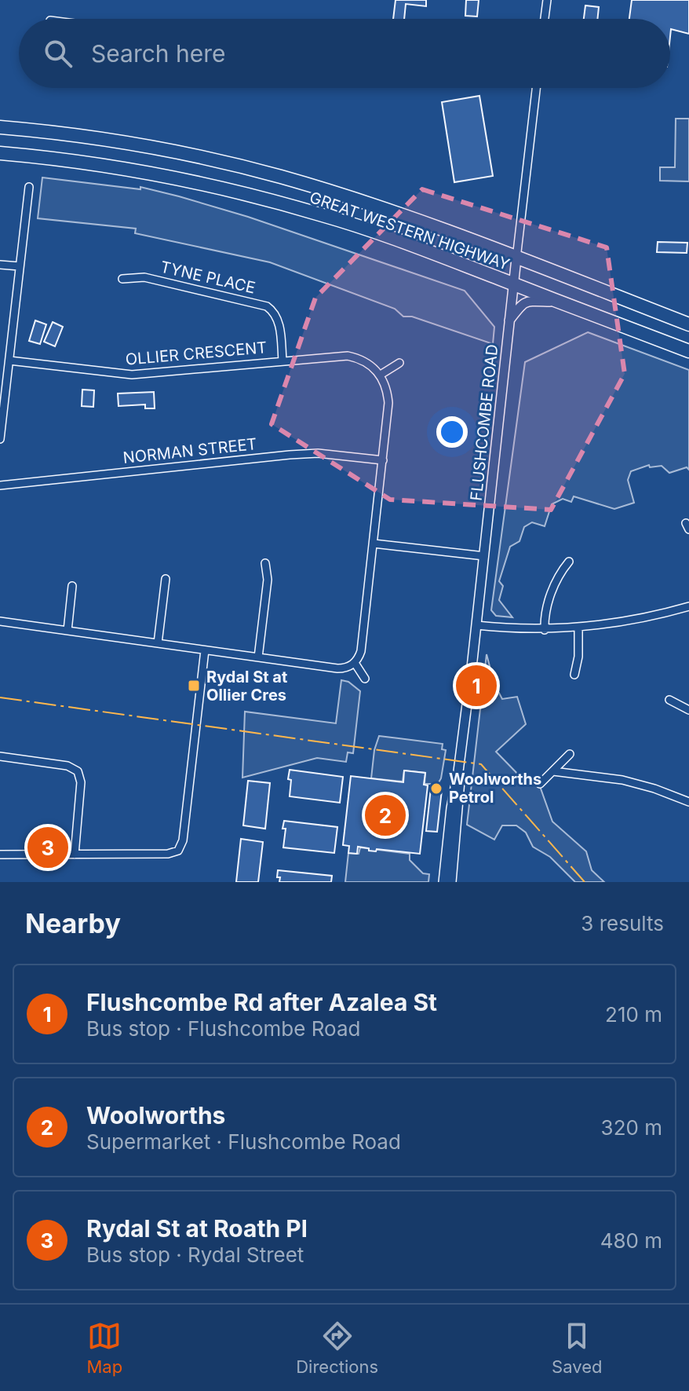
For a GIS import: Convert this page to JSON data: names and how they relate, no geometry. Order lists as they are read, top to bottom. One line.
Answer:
{"streets":{"highway":["GREAT WESTERN HIGHWAY"],"street":["TYNE PLACE","OLLIER CRESCENT","FLUSHCOMBE ROAD","NORMAN STREET"]},"crossings":[["GREAT WESTERN HIGHWAY","FLUSHCOMBE ROAD"],["TYNE PLACE","OLLIER CRESCENT"]],"places":{"transit":["Rydal St at Ollier Cres"],"other":["Woolworths Petrol"]},"page":{"search":"Search here","pins":["1","2","3"],"heading":["Nearby","3 results"],"list":[{"mark":"1","name":"Flushcombe Rd after Azalea St","note":"Bus stop · Flushcombe Road","value":"210 m"},{"mark":"2","name":"Woolworths","note":"Supermarket · Flushcombe Road","value":"320 m"},{"mark":"3","name":"Rydal St at Roath Pl","note":"Bus stop · Rydal Street","value":"480 m"}],"nav":["Map","Directions","Saved"]}}
